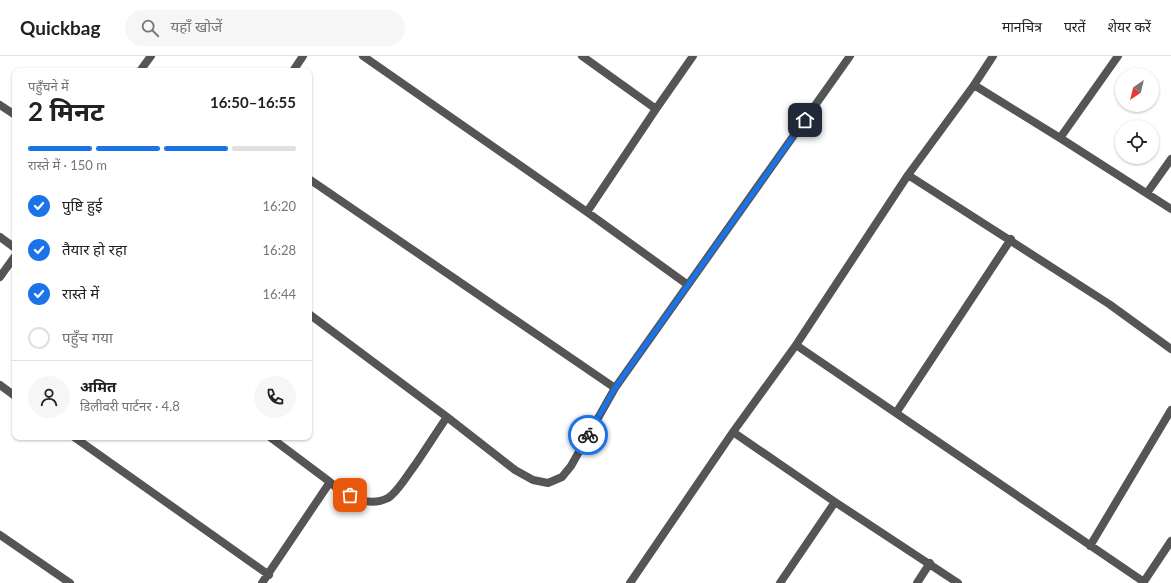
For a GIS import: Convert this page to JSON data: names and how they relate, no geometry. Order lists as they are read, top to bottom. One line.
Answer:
{"north":"bottom left","page":{"header":"Quickbag","search":"यहाँ खोजें","nav":["मानचित्र","परतें","शेयर करें"],"heading":["2 मिनट","पहुँचने में","16:50–16:55"],"panel":["अमित","डिलीवरी पार्टनर · 4.8"],"bar":"रास्ते में · 150 m","list":[["पुष्टि हुई","16:20"],["तैयार हो रहा","16:28"],["रास्ते में","16:44"],"पहुँच गया"]}}
